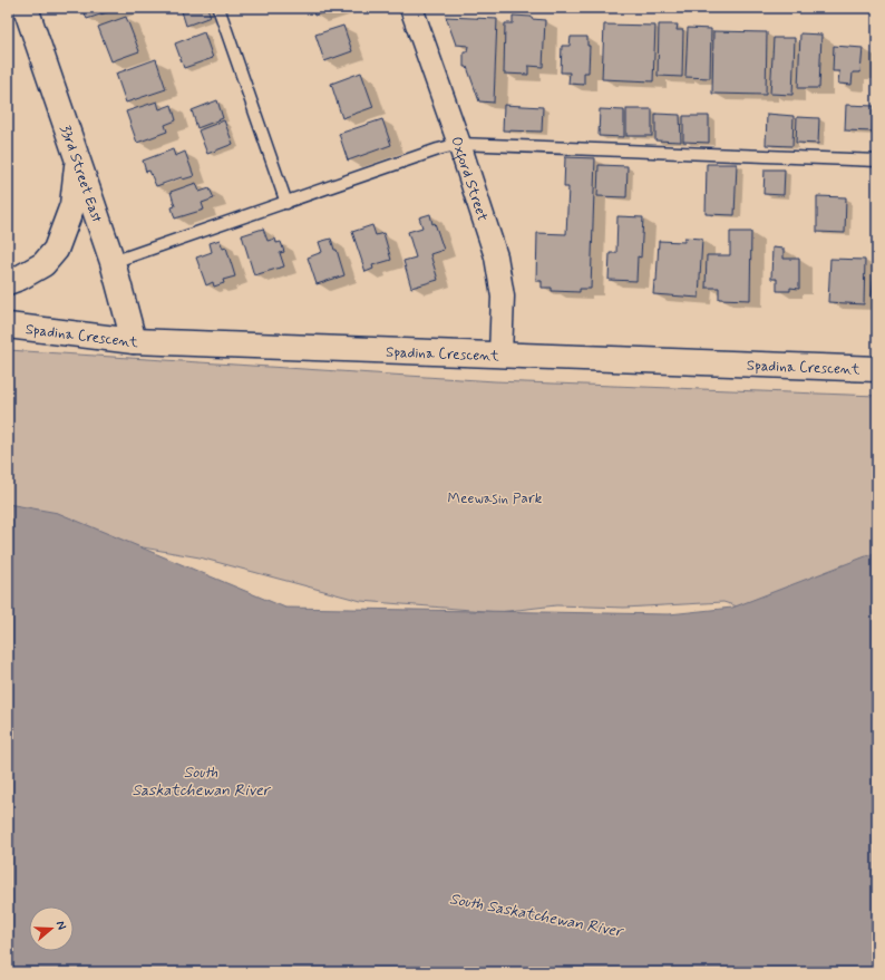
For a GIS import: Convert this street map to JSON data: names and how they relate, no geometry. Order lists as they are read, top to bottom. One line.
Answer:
{"streets":{"street":["33rd Street East","Oxford Street","Spadina Crescent"]},"crossings":[["33rd Street East","Spadina Crescent"],["Oxford Street","Spadina Crescent"]],"water":["South Saskatchewan River"],"parks":["Meewasin Park"],"north":"right"}
